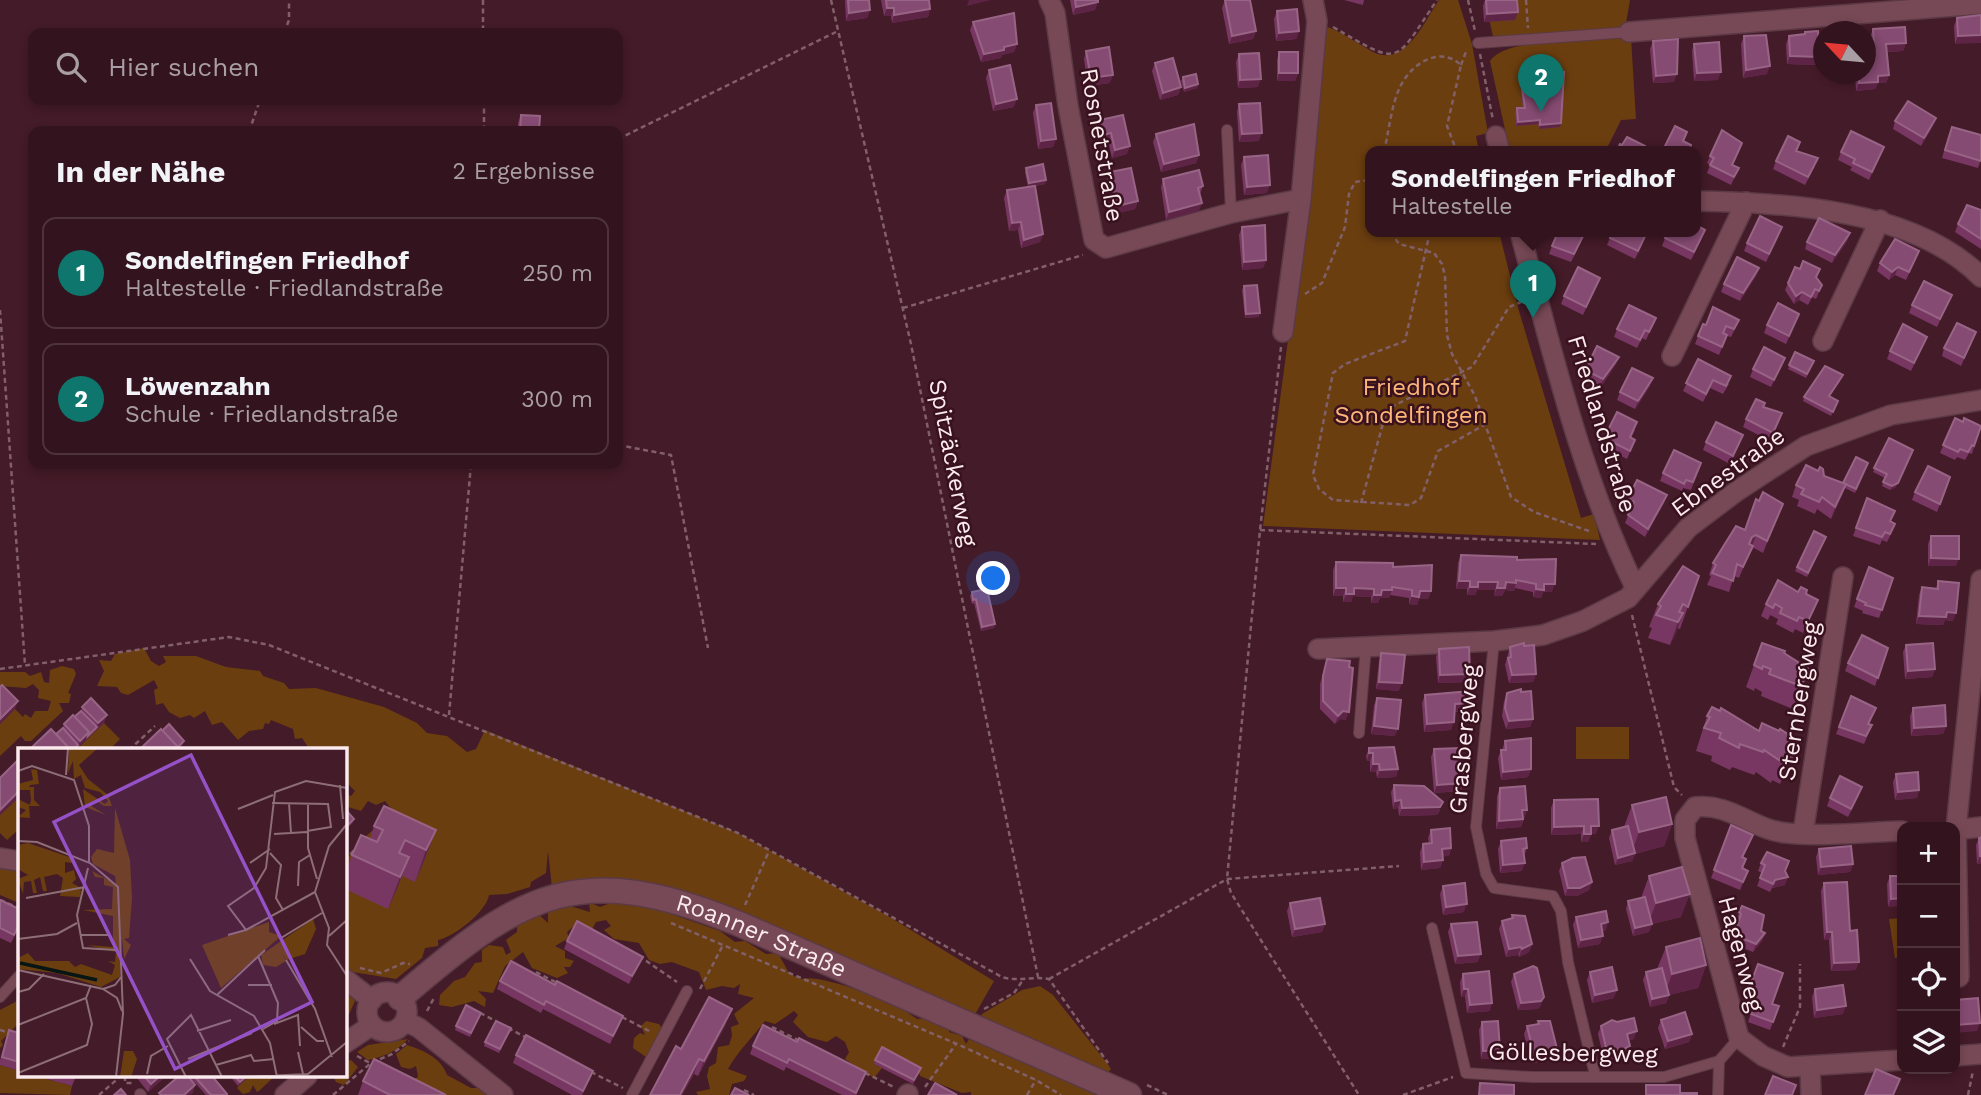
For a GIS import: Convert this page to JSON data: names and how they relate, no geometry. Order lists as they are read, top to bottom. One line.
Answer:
{"streets":{"street":["Rosnetstraße","Friedlandstraße","Ebnestraße","Sternbergweg","Roanner Straße","Hagenweg"],"lane":["Grasbergweg","Göllesbergweg"],"path":["Spitzäckerweg"]},"crossings":[["Friedlandstraße","Ebnestraße"],["Ebnestraße","Grasbergweg"],["Grasbergweg","Göllesbergweg"]],"parks":["Friedhof Sondelfingen"],"north":"top left","page":{"search":"Hier suchen","pins":["2","1"],"heading":["In der Nähe","2 Ergebnisse"],"popup":["Sondelfingen Friedhof","Haltestelle"],"list":[{"mark":"1","name":"Sondelfingen Friedhof","note":"Haltestelle · Friedlandstraße","value":"250 m"},{"mark":"2","name":"Löwenzahn","note":"Schule · Friedlandstraße","value":"300 m"}],"map_buttons":["+","−"]}}
